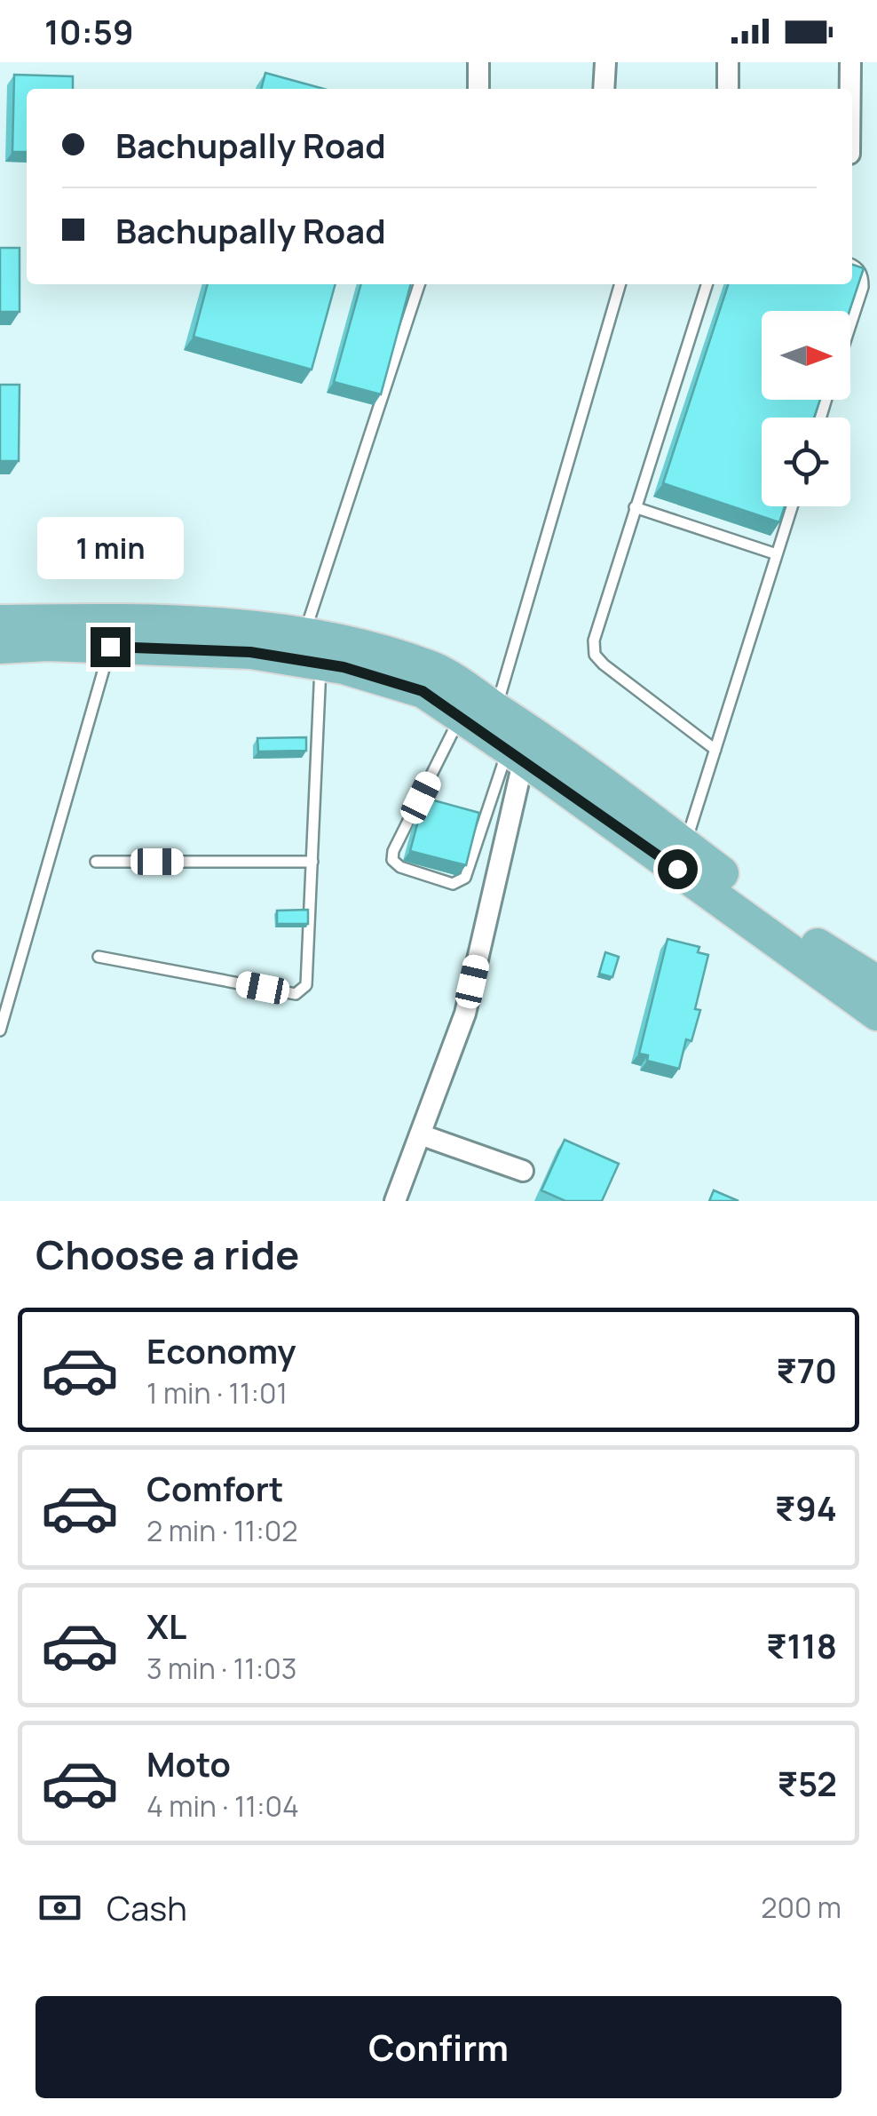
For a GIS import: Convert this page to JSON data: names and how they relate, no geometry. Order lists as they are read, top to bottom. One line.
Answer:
{"north":"right","page":{"status":"10:59","banner":["Bachupally Road","Bachupally Road"],"bubble":"1 min","heading":"Choose a ride","list":[{"name":"Economy","note":"1 min · 11:01","value":"₹70"},{"name":"Comfort","note":"2 min · 11:02","value":"₹94"},{"name":"XL","note":"3 min · 11:03","value":"₹118"},{"name":"Moto","note":"4 min · 11:04","value":"₹52"}],"pay":["Cash","200 m"],"buttons":"Confirm"}}
